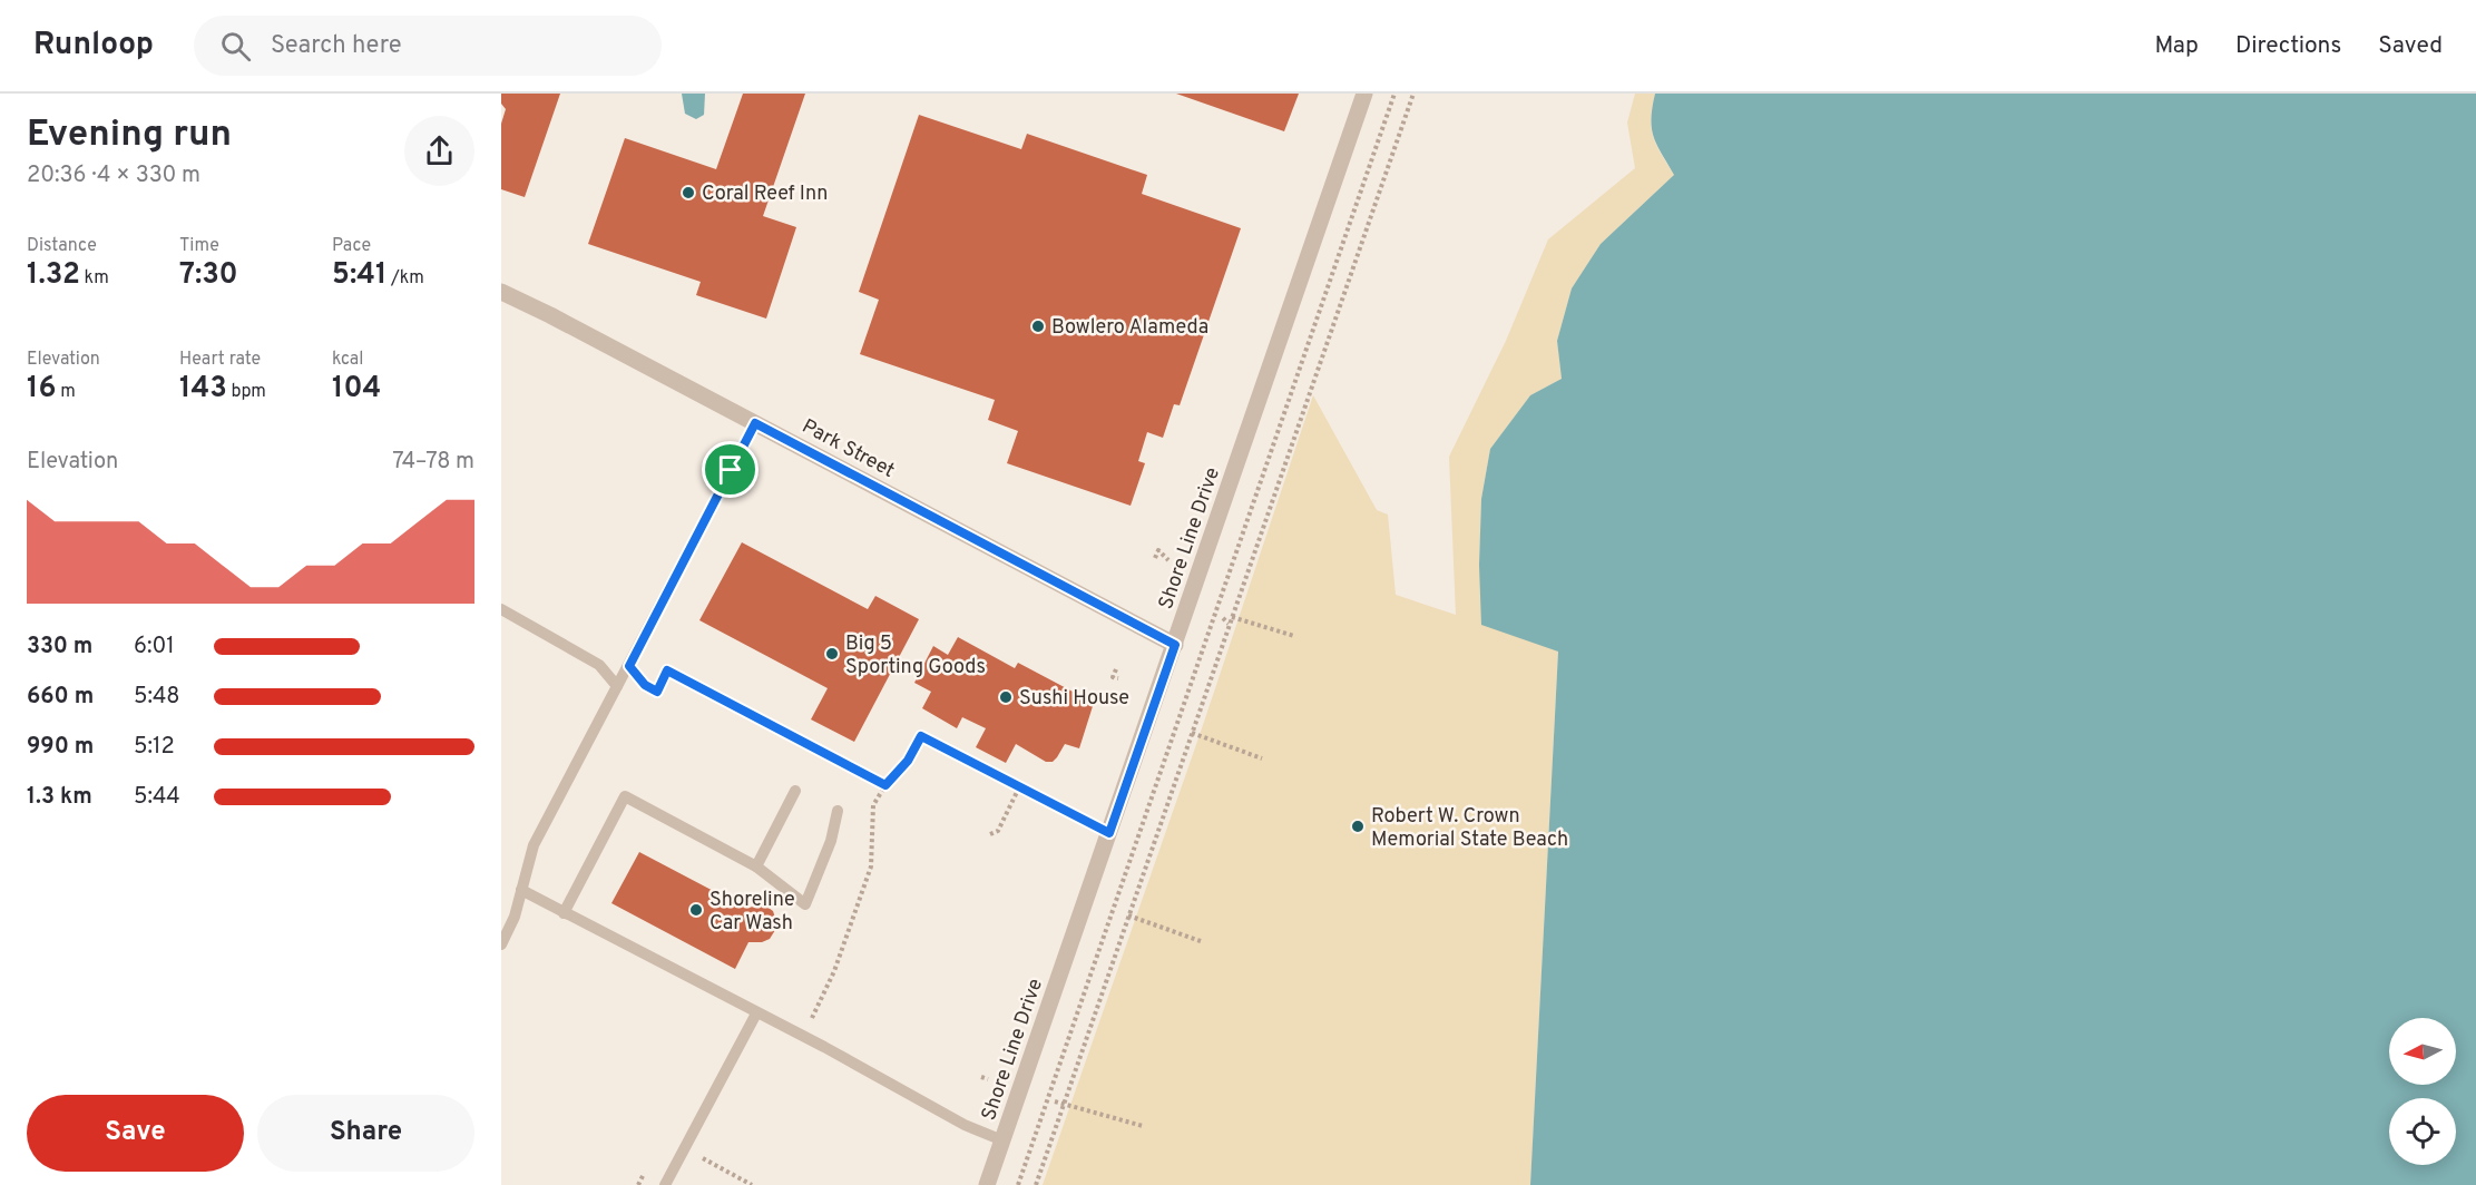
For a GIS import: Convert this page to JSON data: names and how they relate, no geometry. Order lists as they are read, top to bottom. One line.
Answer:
{"streets":{"street":["Park Street","Shore Line Drive"]},"crossings":[["Park Street","Shore Line Drive"]],"places":["Coral Reef Inn","Bowlero Alameda","Big 5 Sporting Goods","Sushi House","Robert W. Crown Memorial State Beach","Shoreline Car Wash"],"north":"left","page":{"header":"Runloop","search":"Search here","nav":["Map","Directions","Saved"],"heading":["Evening run","20:36 · 4 × 330 m"],"stats":[["Distance","1.32 km"],["Time","7:30"],["Pace","5:41 /km"],["Elevation","16 m"],["Heart rate","143 bpm"],["kcal","104"]],"chart":["Elevation","74–78 m"],"list":[{"name":"330 m","note":"6:01"},{"name":"660 m","note":"5:48"},{"name":"990 m","note":"5:12"},{"name":"1.3 km","note":"5:44"}],"buttons":["Save","Share"]}}
